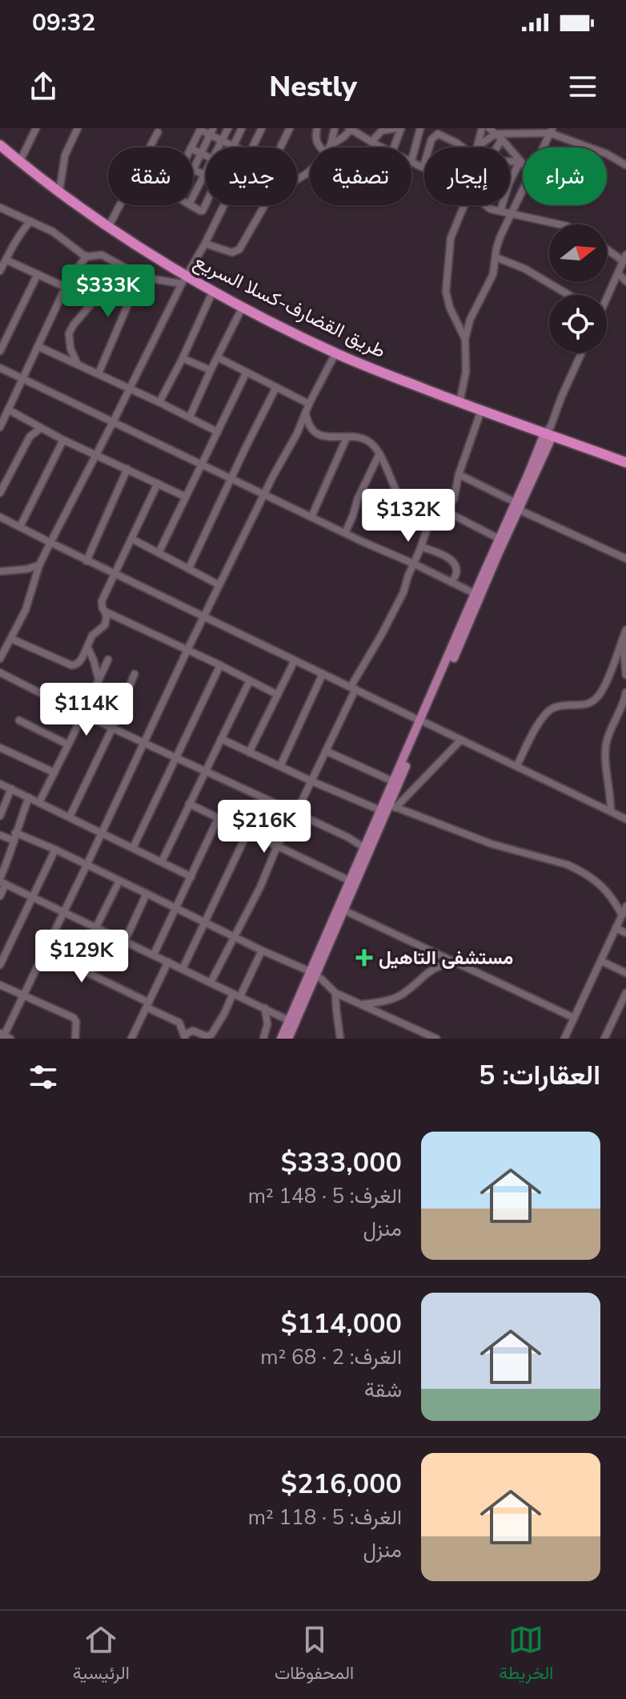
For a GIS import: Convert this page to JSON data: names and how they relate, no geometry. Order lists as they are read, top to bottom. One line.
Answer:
{"streets":{"highway":["طريق القضارف-كسلا السريع"]},"places":{"health":["مستشفى التاهيل"]},"north":"right","page":{"status":"09:32","header":"Nestly","chip":["شراء","إيجار","تصفية","جديد","شقة"],"price":["$333K","$132K","$114K","$216K","$129K"],"heading":"العقارات: 5","list":[{"name":"$333,000","note":"الغرف: 5 · 148 m² · منزل"},{"name":"$114,000","note":"الغرف: 2 · 68 m² · شقة"},{"name":"$216,000","note":"الغرف: 5 · 118 m² · منزل"}],"tabs":["الخريطة","المحفوظات","الرئيسية"]}}
